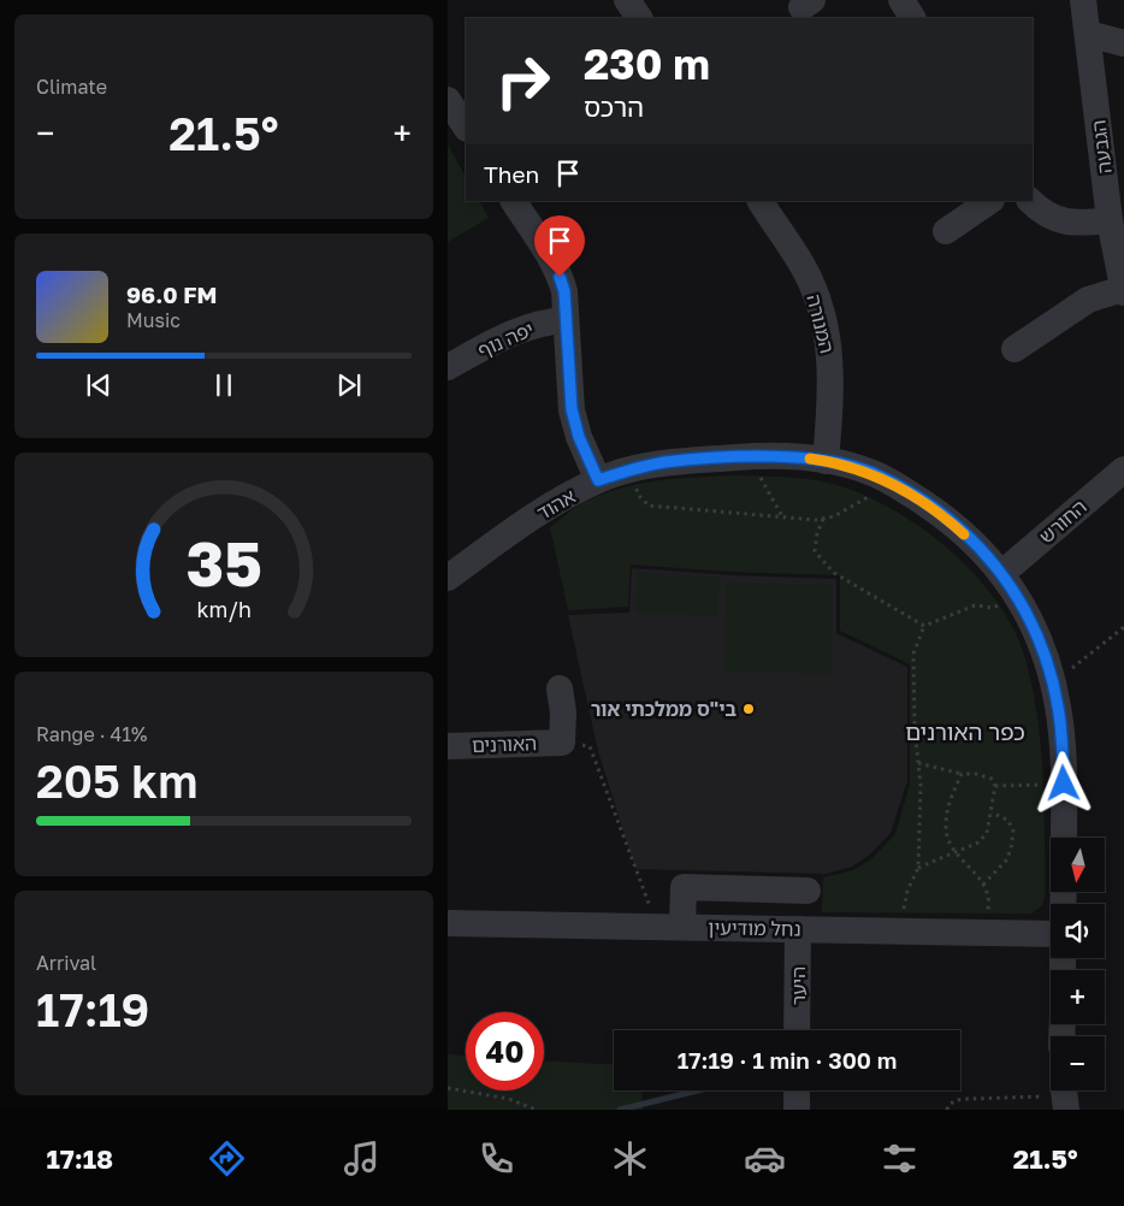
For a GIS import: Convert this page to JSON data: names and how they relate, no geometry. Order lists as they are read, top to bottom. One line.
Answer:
{"streets":{"street":["הגבעה","המנורה","יפה נוף","אהוד","החורש","האורנים","נחל מודיעין","היער"]},"crossings":[["המנורה","אהוד"],["אהוד","החורש"],["נחל מודיעין","היער"]],"districts":["כפר האורנים"],"places":["בי\"ס ממלכתי אור"],"north":"bottom","page":{"tile":["Climate",["Range · 41%","205 km"],["Arrival","17:19"]],"turn":["230 m","הרכס"],"heat":["−","21.5°","+"],"then":"Then","song":["96.0 FM","Music"],"map_buttons":["+","−"],"limit":"40","trip":"17:19 · 1 min · 300 m","tabs":["17:18","21.5°"],"gauge":["35","km/h"]}}
